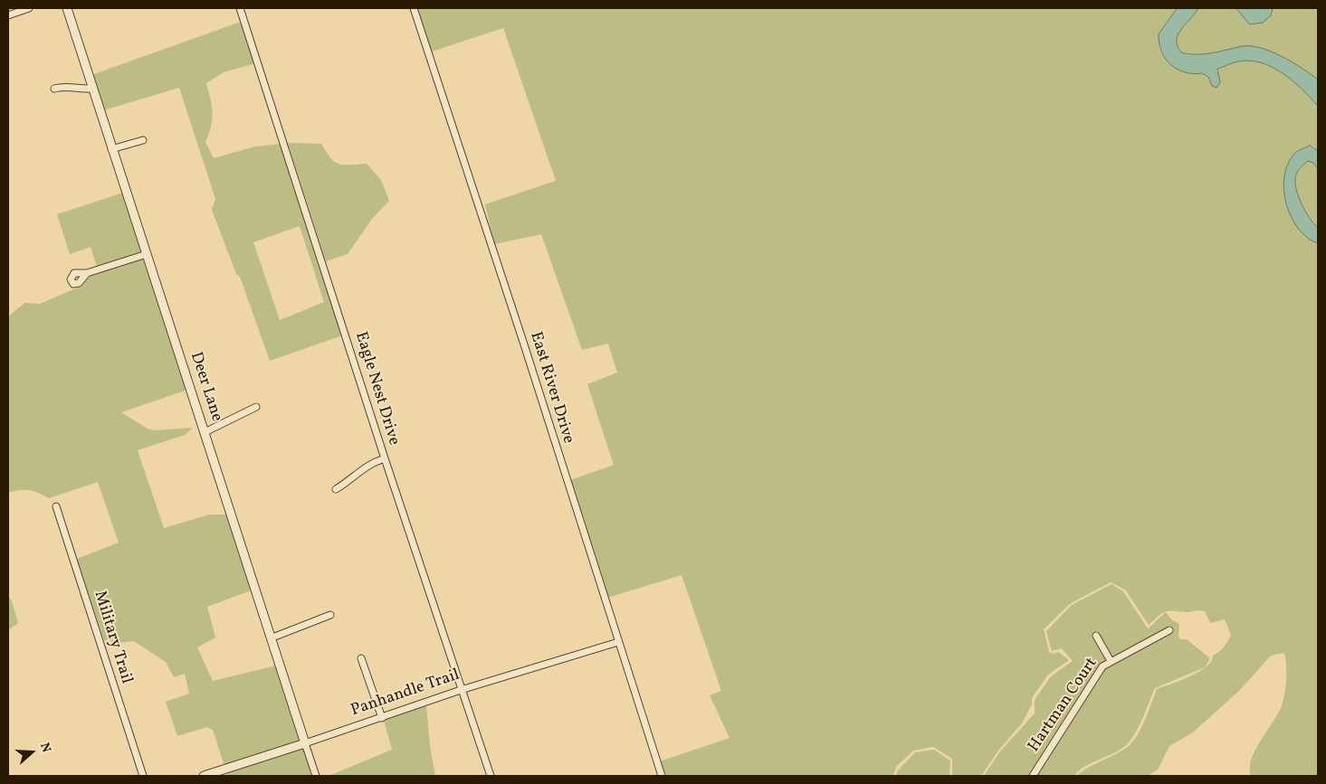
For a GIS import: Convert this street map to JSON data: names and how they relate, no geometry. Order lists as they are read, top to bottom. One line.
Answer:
{"streets":{"street":["Deer Lane","East River Drive","Eagle Nest Drive","Military Trail","Panhandle Trail","Hartman Court"]},"crossings":[["Deer Lane","Panhandle Trail"],["East River Drive","Panhandle Trail"],["Eagle Nest Drive","Panhandle Trail"]],"north":"right"}
